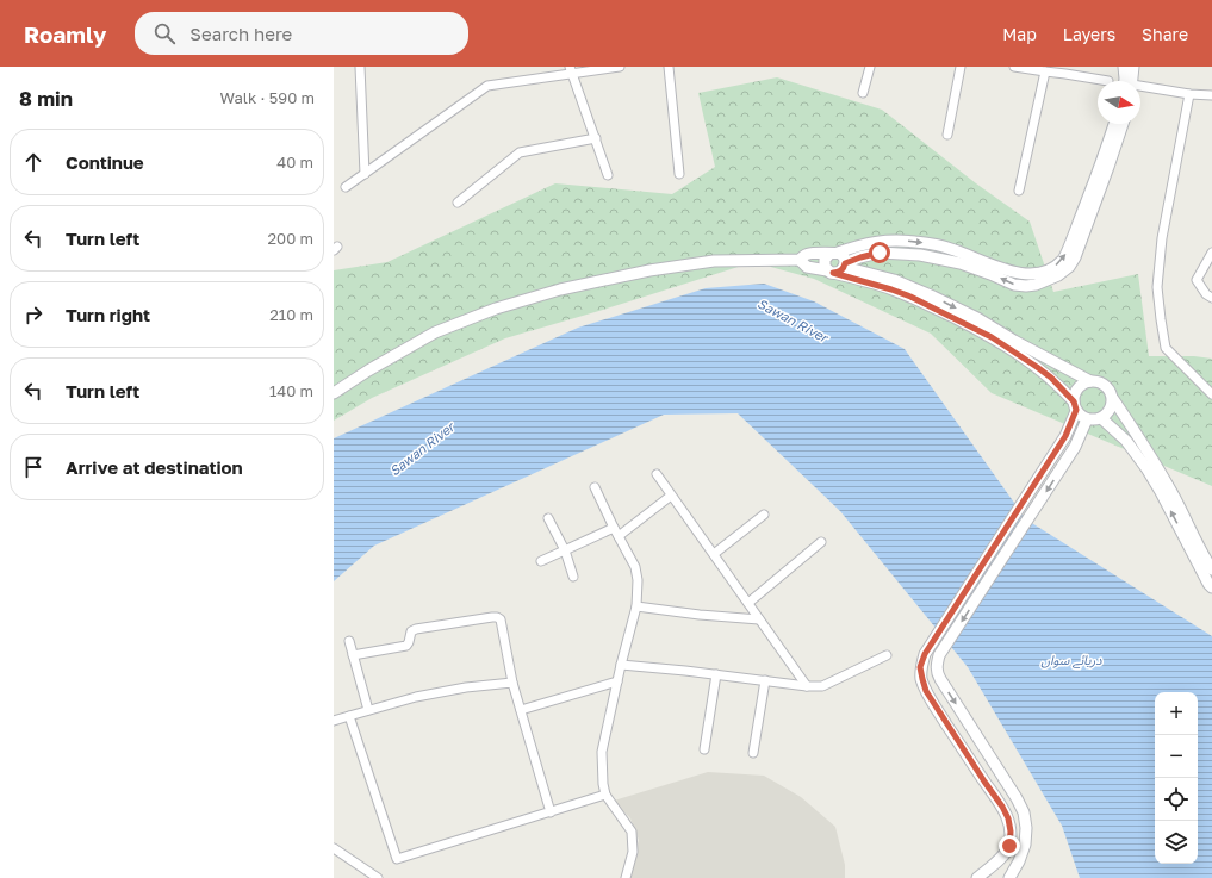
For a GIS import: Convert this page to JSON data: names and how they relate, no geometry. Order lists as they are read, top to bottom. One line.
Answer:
{"water":["Sawan River","دریائے سواں"],"north":"right","page":{"header":"Roamly","search":"Search here","nav":["Map","Layers","Share"],"heading":["8 min","Walk · 590 m"],"list":[["Continue","40 m"],["Turn left","200 m"],["Turn right","210 m"],["Turn left","140 m"],"Arrive at destination"],"map_buttons":["+","−"]}}
